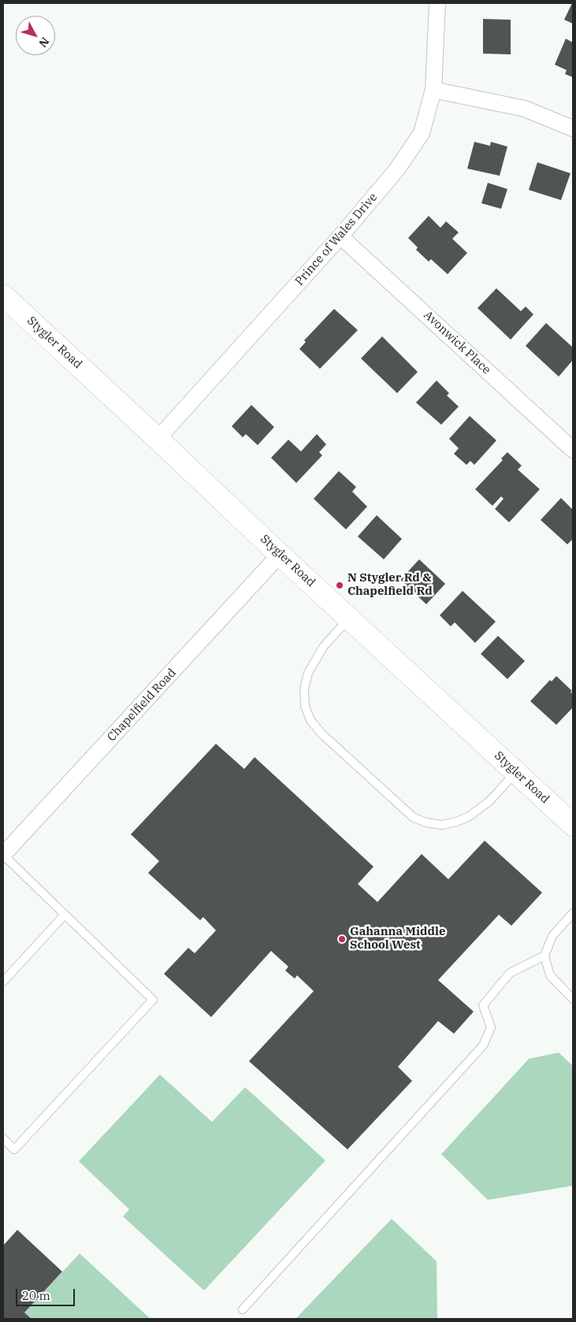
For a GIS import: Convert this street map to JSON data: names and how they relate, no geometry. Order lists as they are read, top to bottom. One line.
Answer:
{"streets":{"main road":["Stygler Road"],"street":["Prince of Wales Drive","Avonwick Place","Chapelfield Road"]},"crossings":[["Prince of Wales Drive","Stygler Road"],["Prince of Wales Drive","Avonwick Place"],["Stygler Road","Chapelfield Road"]],"places":["N Stygler Rd & Chapelfield Rd","Gahanna Middle School West"],"scale_bar":"20 m","north":"bottom right"}
